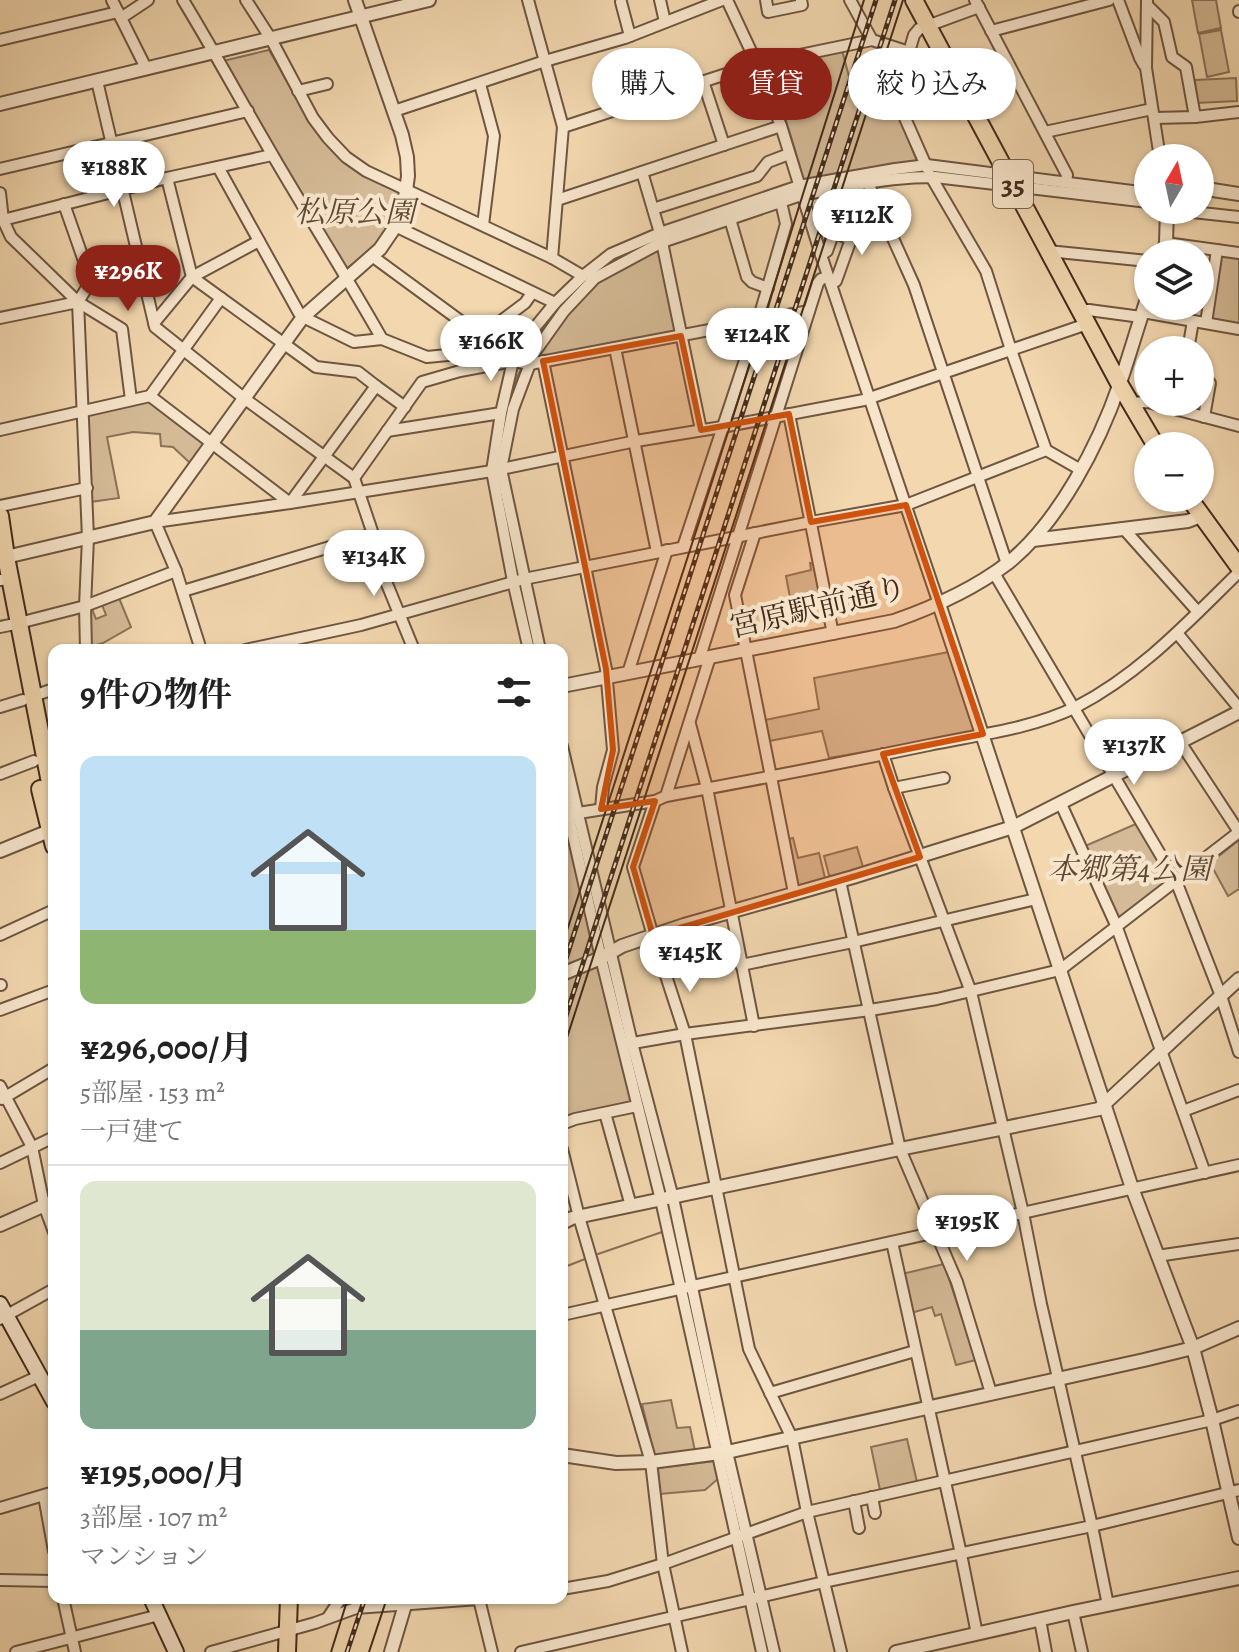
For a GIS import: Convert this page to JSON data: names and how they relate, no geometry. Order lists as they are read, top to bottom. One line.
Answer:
{"streets":{"main road":["35"],"street":["宮原駅前通り"]},"crossings":[["35","宮原駅前通り"]],"parks":["松原公園","本郷第4公園"],"north":"top","page":{"chip":["購入","賃貸","絞り込み"],"price":["¥188K","¥112K","¥296K","¥124K","¥166K","¥134K","¥137K","¥145K","¥195K"],"map_buttons":["+","−"],"heading":"9件の物件","list":[{"name":"¥296,000/月","note":"5部屋 · 153 m² · 一戸建て"},{"name":"¥195,000/月","note":"3部屋 · 107 m² · マンション"}]}}
